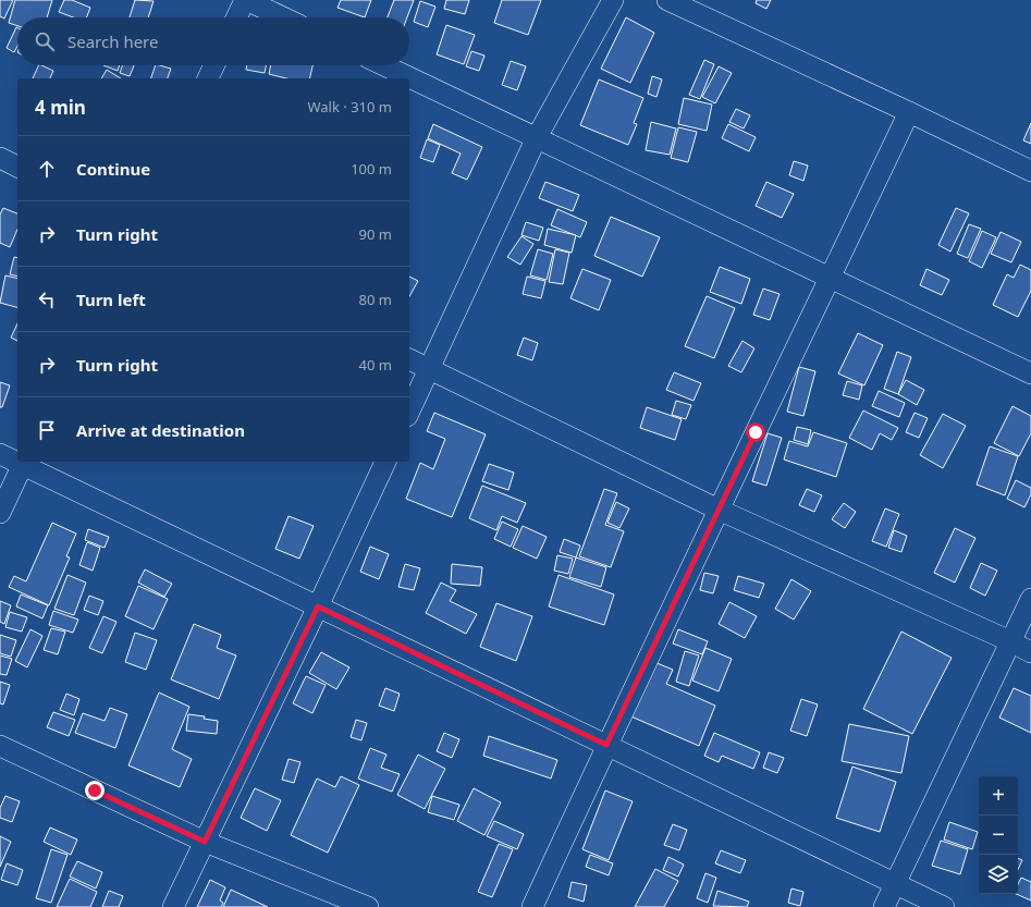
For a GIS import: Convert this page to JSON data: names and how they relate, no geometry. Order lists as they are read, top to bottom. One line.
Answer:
{"page":{"search":"Search here","heading":["4 min","Walk · 310 m"],"list":[["Continue","100 m"],["Turn right","90 m"],["Turn left","80 m"],["Turn right","40 m"],"Arrive at destination"],"map_buttons":["+","−"]}}
